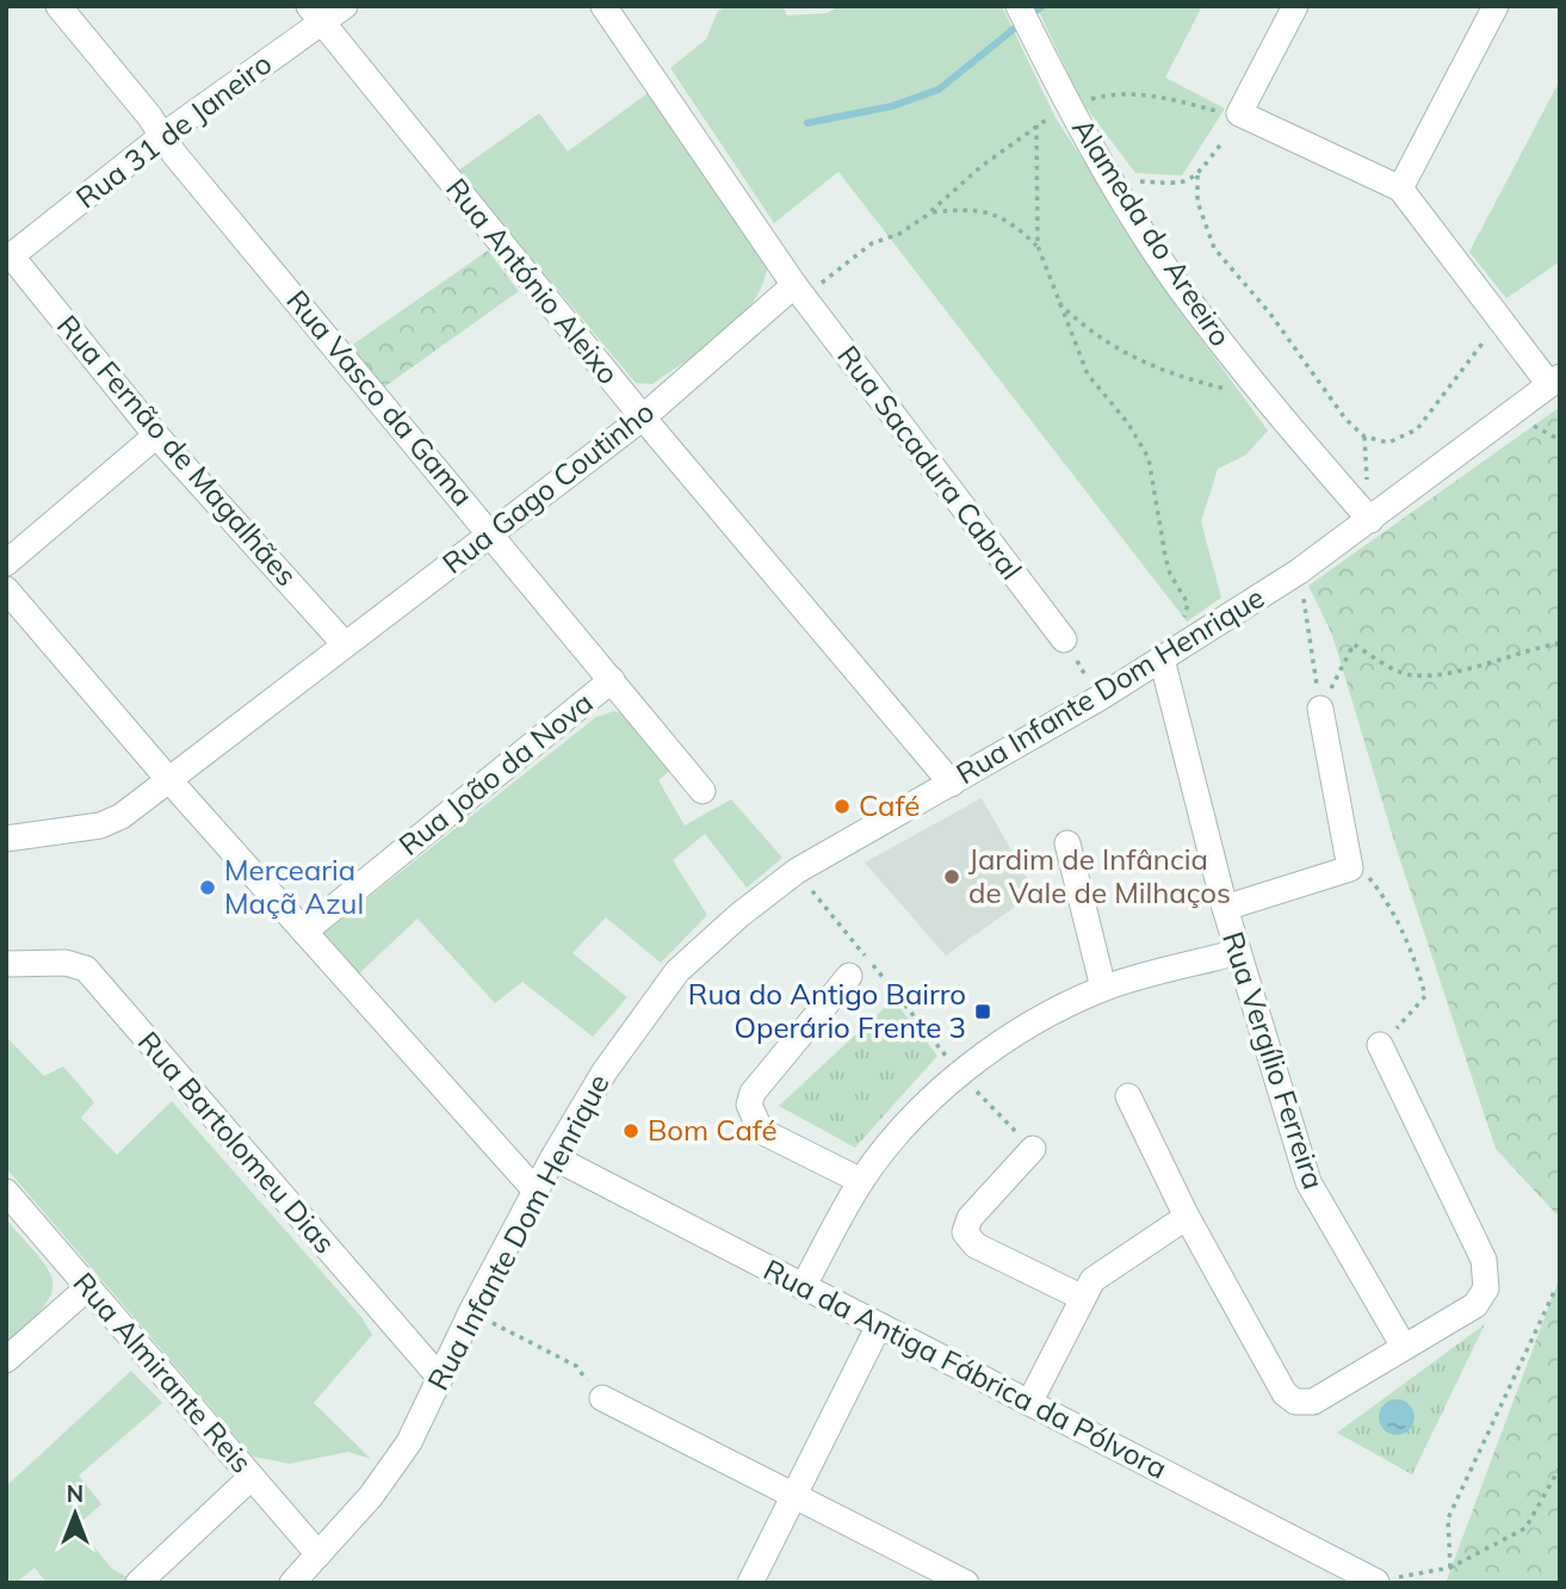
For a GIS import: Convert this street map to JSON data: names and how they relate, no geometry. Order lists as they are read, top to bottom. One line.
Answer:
{"streets":{"street":["Rua 31 de Janeiro","Alameda do Areeiro","Rua António Aleixo","Rua Vasco da Gama","Rua Fernão de Magalhães","Rua Sacadura Cabral","Rua Gago Coutinho","Rua Infante Dom Henrique","Rua João da Nova","Rua Vergílio Ferreira","Rua Bartolomeu Dias","Rua da Antiga Fábrica da Pólvora","Rua Almirante Reis"]},"crossings":[["Rua 31 de Janeiro","Rua António Aleixo"],["Rua 31 de Janeiro","Rua Vasco da Gama"],["Rua 31 de Janeiro","Rua Fernão de Magalhães"],["Alameda do Areeiro","Rua Infante Dom Henrique"],["Rua António Aleixo","Rua Gago Coutinho"],["Rua António Aleixo","Rua Infante Dom Henrique"],["Rua Vasco da Gama","Rua Gago Coutinho"],["Rua Vasco da Gama","Rua João da Nova"],["Rua Fernão de Magalhães","Rua Gago Coutinho"],["Rua Sacadura Cabral","Rua Gago Coutinho"],["Rua Infante Dom Henrique","Rua Vergílio Ferreira"],["Rua Infante Dom Henrique","Rua Bartolomeu Dias"],["Rua Infante Dom Henrique","Rua da Antiga Fábrica da Pólvora"],["Rua Infante Dom Henrique","Rua Almirante Reis"]],"places":{"other":["Café","Jardim de Infância de Vale de Milhaços","Mercearia Maçã Azul","Bom Café"],"transit":["Rua do Antigo Bairro Operário Frente 3"]},"north":"top"}
